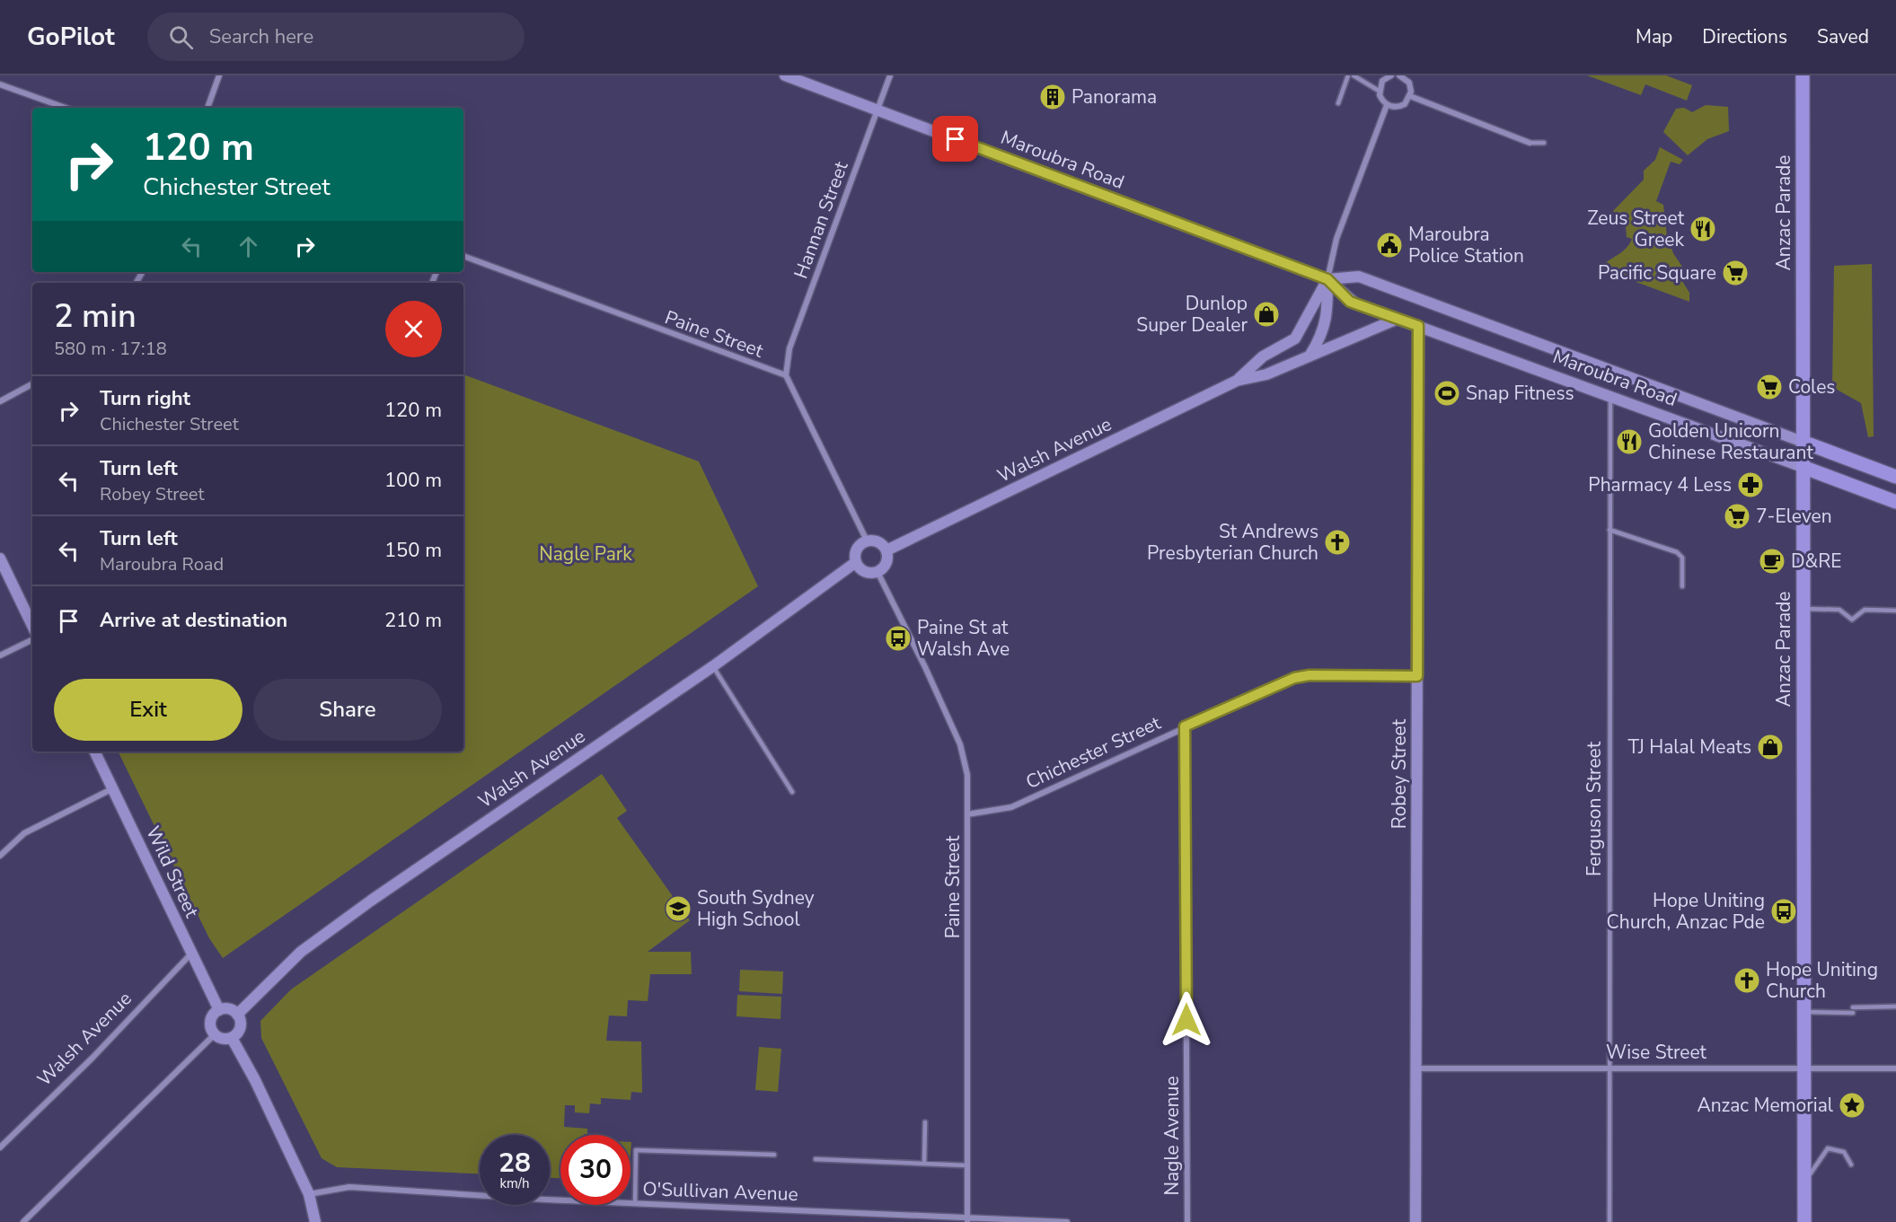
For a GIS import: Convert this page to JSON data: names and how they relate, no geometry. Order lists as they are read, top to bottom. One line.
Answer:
{"streets":{"main road":["Maroubra Road","Anzac Parade"],"street":["Hannan Street","Paine Street","Walsh Avenue","Chichester Street","Robey Street","Wild Street","Wise Street","Nagle Avenue","O'Sullivan Avenue"],"lane":["Ferguson Street"]},"crossings":[["Maroubra Road","Anzac Parade"],["Maroubra Road","Hannan Street"],["Maroubra Road","Walsh Avenue"],["Maroubra Road","Robey Street"],["Maroubra Road","Ferguson Street"],["Anzac Parade","Wise Street"],["Hannan Street","Paine Street"],["Paine Street","Walsh Avenue"],["Paine Street","Chichester Street"],["Paine Street","O'Sullivan Avenue"],["Walsh Avenue","Wild Street"],["Chichester Street","Robey Street"],["Chichester Street","Nagle Avenue"],["Robey Street","Wise Street"],["Ferguson Street","Wise Street"]],"parks":["Nagle Park"],"places":{"building":["Panorama"],"restaurant":["Zeus Street Greek","Golden Unicorn Chinese Restaurant"],"public building":["Maroubra Police Station"],"supermarket":["Pacific Square","Coles","7-Eleven"],"shop":["Dunlop Super Dealer","TJ Halal Meats"],"sports":["Snap Fitness"],"pharmacy":["Pharmacy 4 Less"],"church":["St Andrews Presbyterian Church","Hope Uniting Church"],"cafe":["D&RE"],"bus stop":["Paine St at Walsh Ave","Hope Uniting Church, Anzac Pde"],"school or university":["South Sydney High School"],"place":["Anzac Memorial"]},"page":{"header":"GoPilot","search":"Search here","nav":["Map","Directions","Saved"],"turn":["120 m","Chichester Street"],"heading":["2 min","580 m · 17:18"],"list":[{"name":"Turn right","note":"Chichester Street","value":"120 m"},{"name":"Turn left","note":"Robey Street","value":"100 m"},{"name":"Turn left","note":"Maroubra Road","value":"150 m"},{"name":"Arrive at destination","value":"210 m"}],"buttons":["Exit","Share"],"speed":"28 km/h","limit":"30"}}
